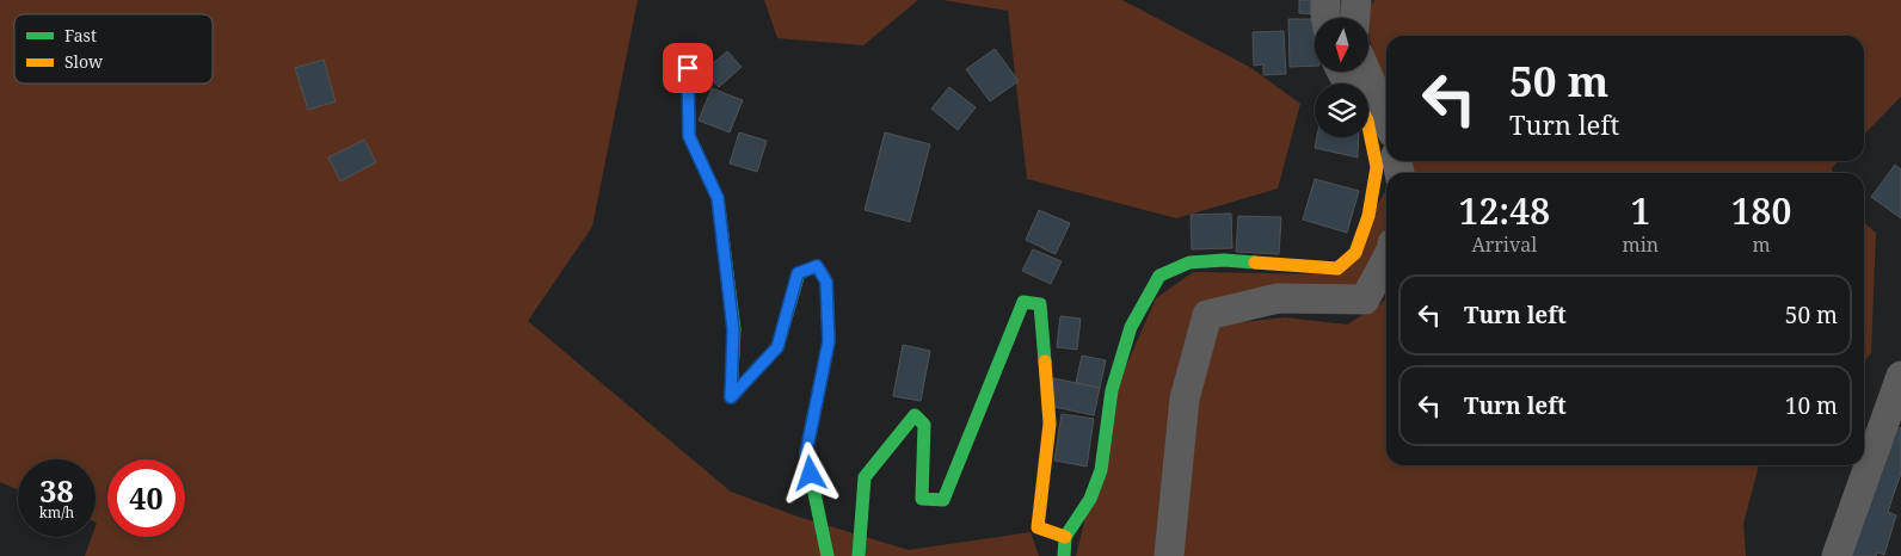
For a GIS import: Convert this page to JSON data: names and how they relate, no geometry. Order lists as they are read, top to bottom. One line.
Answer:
{"legend":["Fast","Slow"],"north":"bottom","page":{"turn":["50 m","Turn left"],"eta":["12:48","Arrival","1","min","180","m"],"list":[{"name":"Turn left","value":"50 m"},{"name":"Turn left","value":"10 m"}],"speed":"38 km/h","limit":"40"}}
